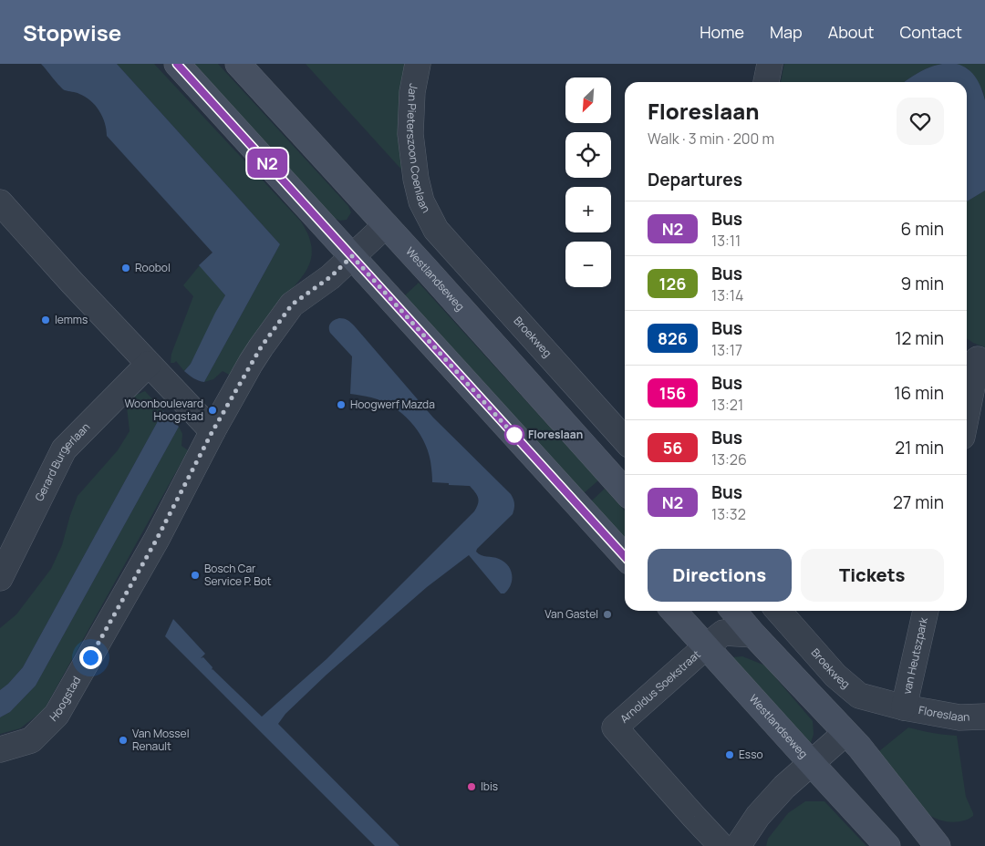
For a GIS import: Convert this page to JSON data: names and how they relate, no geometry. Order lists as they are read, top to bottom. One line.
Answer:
{"streets":{"main road":["Westlandseweg"],"street":["Jan Pieterszoon Coenlaan","Broekweg","Gerard Burgerlaan","van Heutszpark","Arnoldus Soekstraat","Hoogstad","Floreslaan"]},"crossings":[["Jan Pieterszoon Coenlaan","Broekweg"],["Westlandseweg","Arnoldus Soekstraat"],["Westlandseweg","Hoogstad"],["Broekweg","van Heutszpark"],["Broekweg","Floreslaan"],["van Heutszpark","Floreslaan"]],"places":["Roobol","Iemms","Hoogwerf Mazda","Woonboulevard Hoogstad","Floreslaan","Bosch Car Service P. Bot","Van Gastel","Van Mossel Renault","Esso","Ibis"],"lines":["bus line N2"],"north":"bottom left","page":{"header":"Stopwise","nav":["Home","Map","About","Contact"],"on_map":"N2","map_buttons":["+","−"],"heading":[["Floreslaan","Walk · 3 min · 200 m"],"Departures"],"list":[{"mark":"N2","name":"Bus","note":"13:11","value":"6 min"},{"mark":"126","name":"Bus","note":"13:14","value":"9 min"},{"mark":"826","name":"Bus","note":"13:17","value":"12 min"},{"mark":"156","name":"Bus","note":"13:21","value":"16 min"},{"mark":"56","name":"Bus","note":"13:26","value":"21 min"},{"mark":"N2","name":"Bus","note":"13:32","value":"27 min"}],"buttons":["Directions","Tickets"]}}
